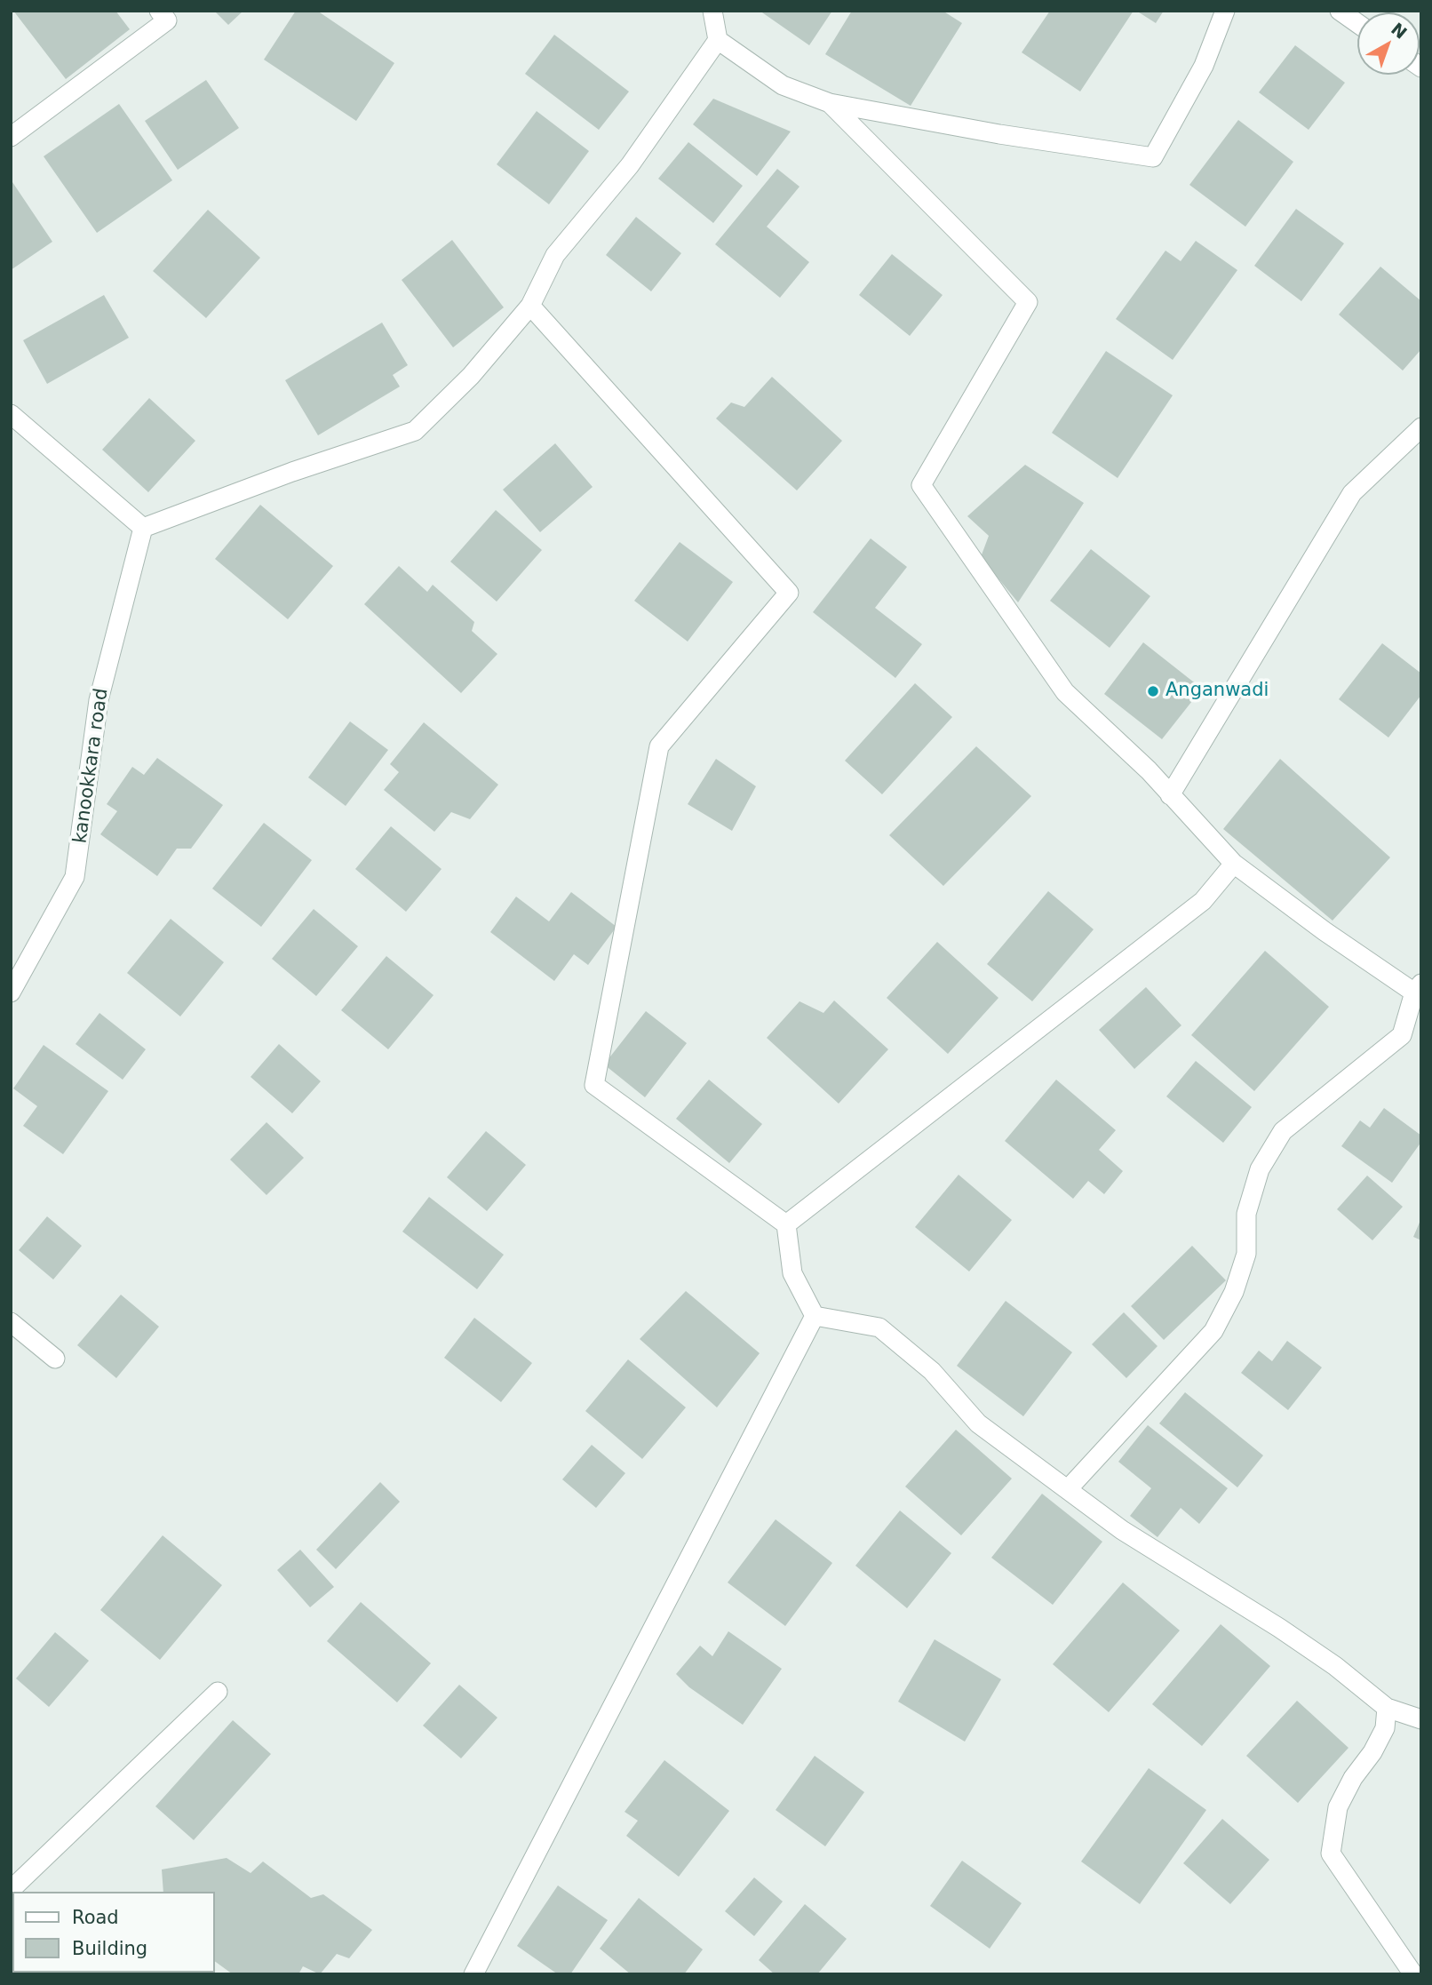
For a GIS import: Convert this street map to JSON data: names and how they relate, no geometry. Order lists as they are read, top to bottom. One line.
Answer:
{"streets":{"street":["kanookkara road"]},"places":["Anganwadi"],"legend":["Road","Building"],"north":"top right"}
